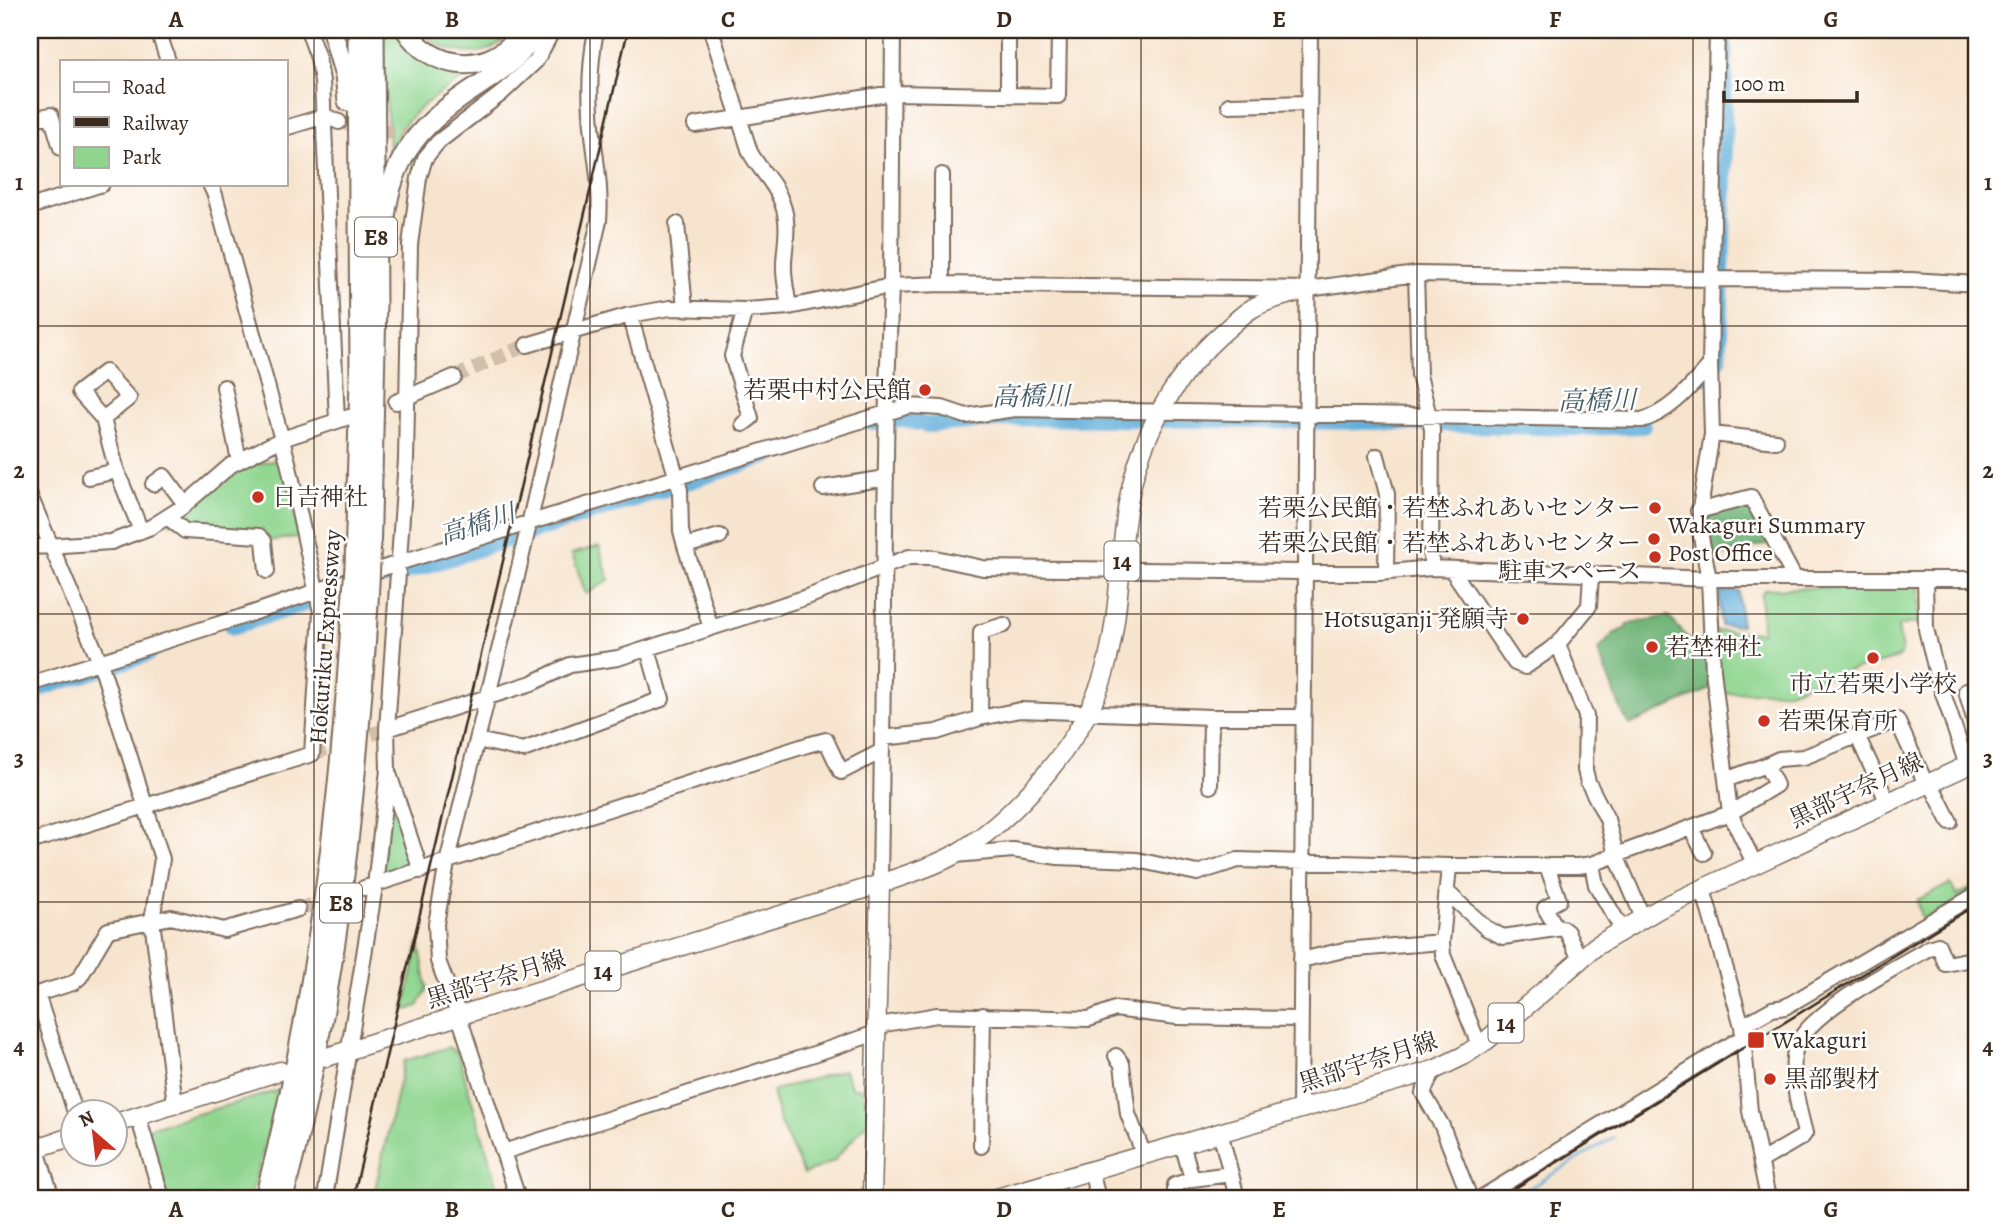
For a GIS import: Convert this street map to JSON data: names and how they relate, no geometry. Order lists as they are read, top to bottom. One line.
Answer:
{"streets":{"highway":["E8","Hokuriku Expressway"],"main road":["14","黒部宇奈月線"]},"water":["高橋川"],"places":{"other":["若栗中村公民館","日吉神社","若栗公民館・若埜ふれあいセンター","Wakaguri Summary Post Office","若栗公民館・若埜ふれあいセンター 駐車スペース","Hotsuganji 発願寺","若埜神社","市立若栗小学校","若栗保育所","黒部製材"],"transit":["Wakaguri"]},"legend":["Road","Railway","Park"],"scale_bar":"100 m","north":"top left","grid":{"columns":["A","B","C","D","E","F","G"],"rows":["1","2","3","4"]}}
